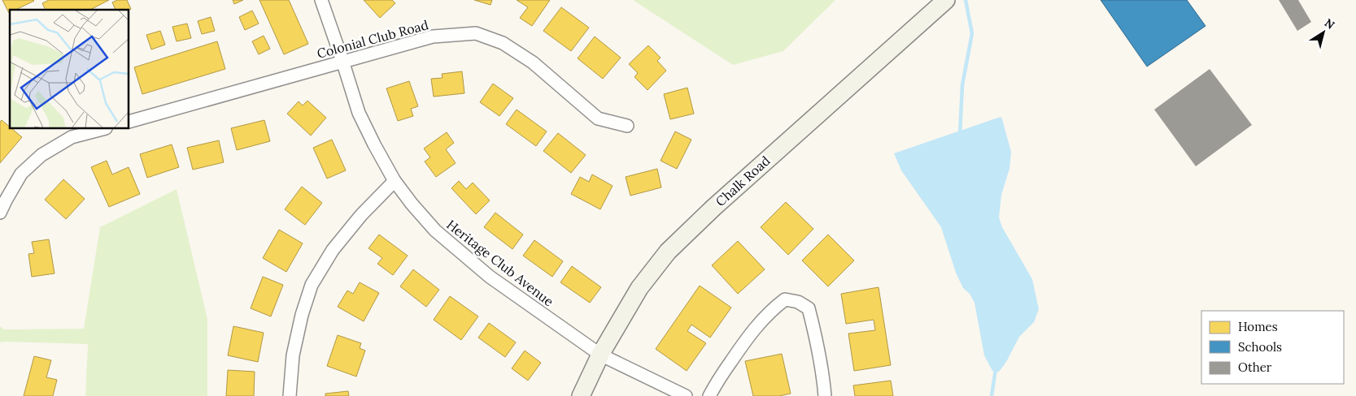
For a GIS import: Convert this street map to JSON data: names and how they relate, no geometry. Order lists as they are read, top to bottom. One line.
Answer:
{"streets":{"street":["Colonial Club Road","Chalk Road","Heritage Club Avenue"]},"crossings":[["Colonial Club Road","Heritage Club Avenue"],["Chalk Road","Heritage Club Avenue"]],"legend":["Homes","Schools","Other"],"north":"top right"}
